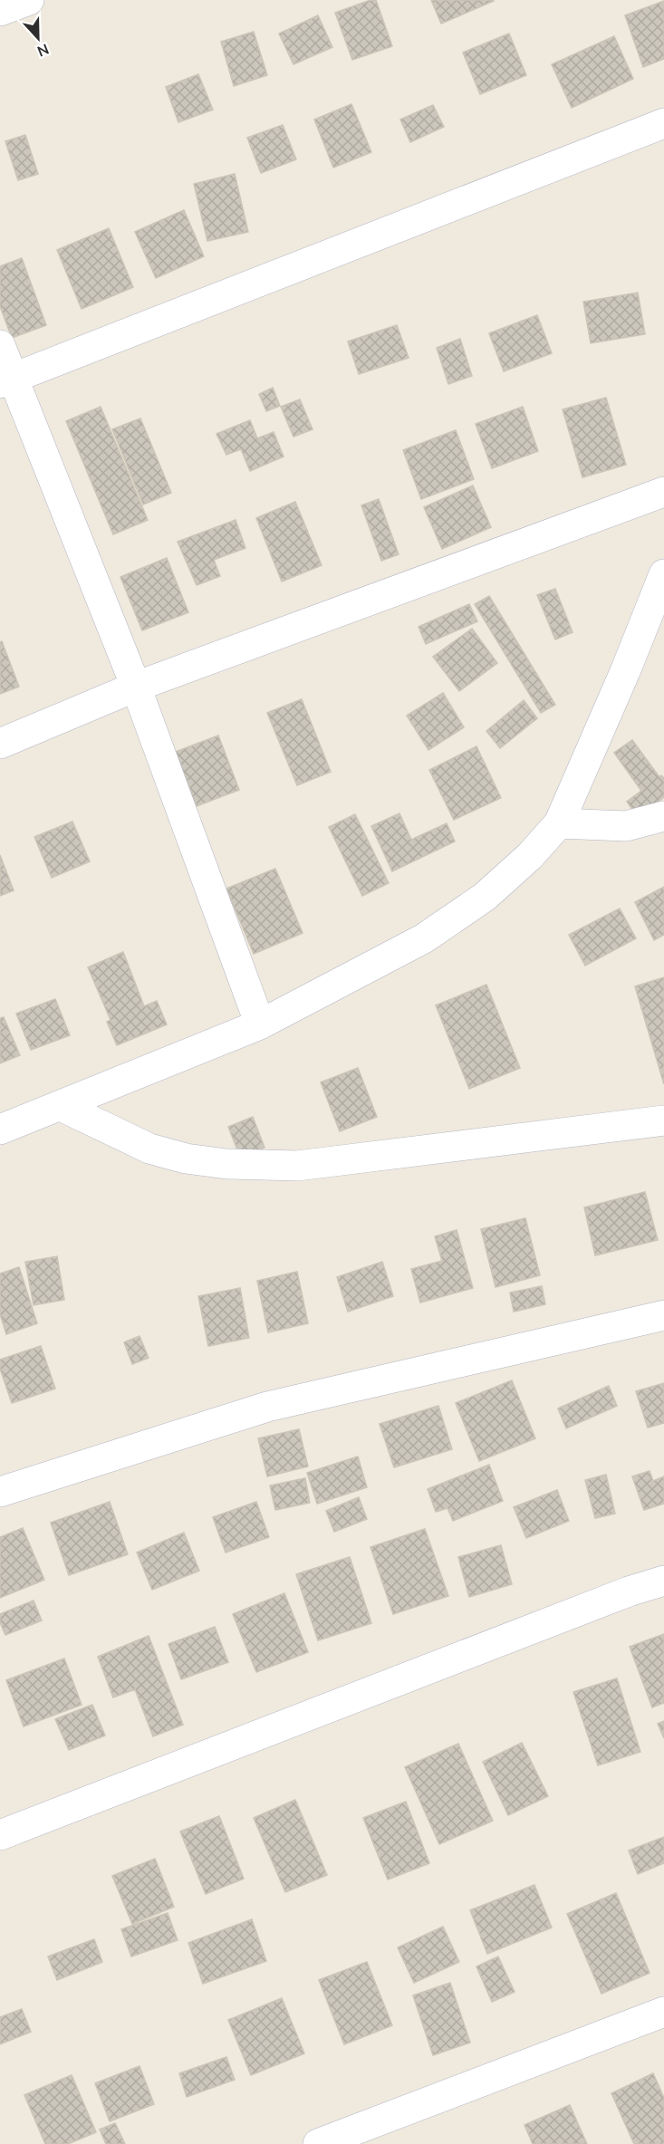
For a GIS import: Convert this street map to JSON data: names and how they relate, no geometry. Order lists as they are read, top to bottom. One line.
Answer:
{"north":"bottom"}
